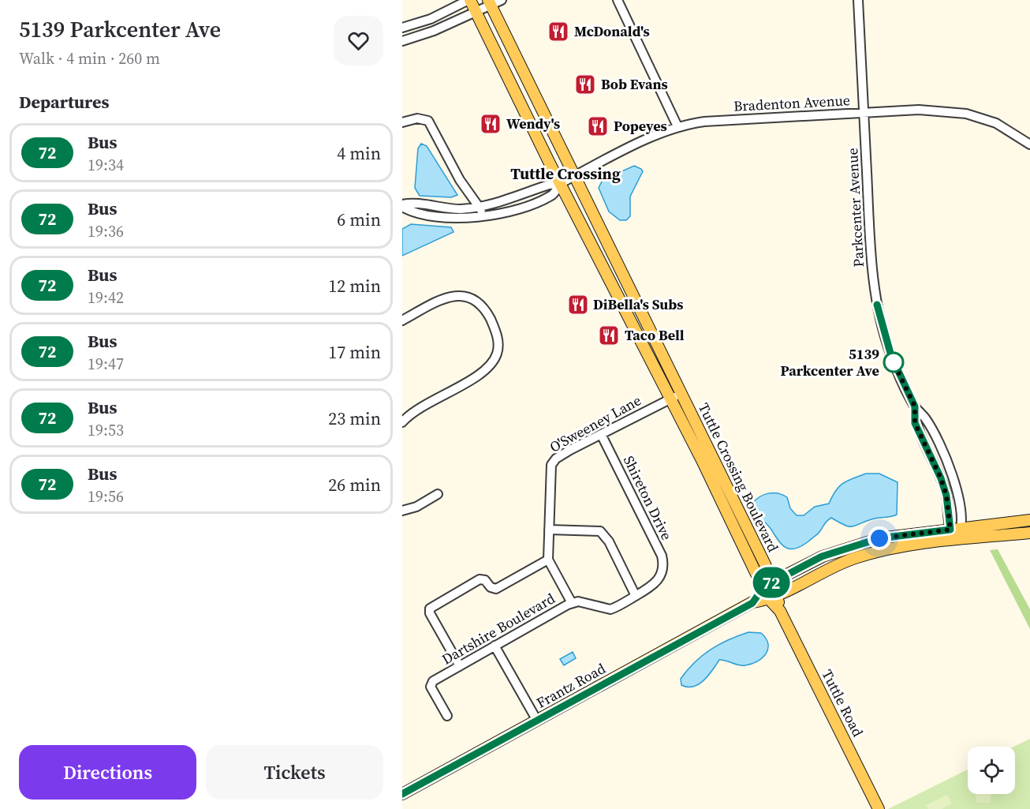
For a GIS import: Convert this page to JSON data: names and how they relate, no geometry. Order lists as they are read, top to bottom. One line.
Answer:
{"streets":{"main road":["Tuttle Crossing Boulevard","Frantz Road","Tuttle Road"],"street":["Bradenton Avenue","Parkcenter Avenue","O'Sweeney Lane","Shireton Drive","Dartshire Boulevard"]},"crossings":[["Bradenton Avenue","Parkcenter Avenue"],["Bradenton Avenue","Tuttle Crossing Boulevard"],["Parkcenter Avenue","Frantz Road"],["O'Sweeney Lane","Tuttle Crossing Boulevard"],["O'Sweeney Lane","Shireton Drive"],["Tuttle Crossing Boulevard","Frantz Road"],["Tuttle Crossing Boulevard","Tuttle Road"],["Shireton Drive","Dartshire Boulevard"]],"districts":["Tuttle Crossing"],"places":{"restaurant":["McDonald's","Bob Evans","Wendy's","Popeyes","DiBella's Subs","Taco Bell"],"other":["5139 Parkcenter Ave"]},"lines":["bus line 72"],"page":{"heading":[["5139 Parkcenter Ave","Walk · 4 min · 260 m"],"Departures"],"on_map":"72","list":[{"mark":"72","name":"Bus","note":"19:34","value":"4 min"},{"mark":"72","name":"Bus","note":"19:36","value":"6 min"},{"mark":"72","name":"Bus","note":"19:42","value":"12 min"},{"mark":"72","name":"Bus","note":"19:47","value":"17 min"},{"mark":"72","name":"Bus","note":"19:53","value":"23 min"},{"mark":"72","name":"Bus","note":"19:56","value":"26 min"}],"buttons":["Directions","Tickets"]}}
